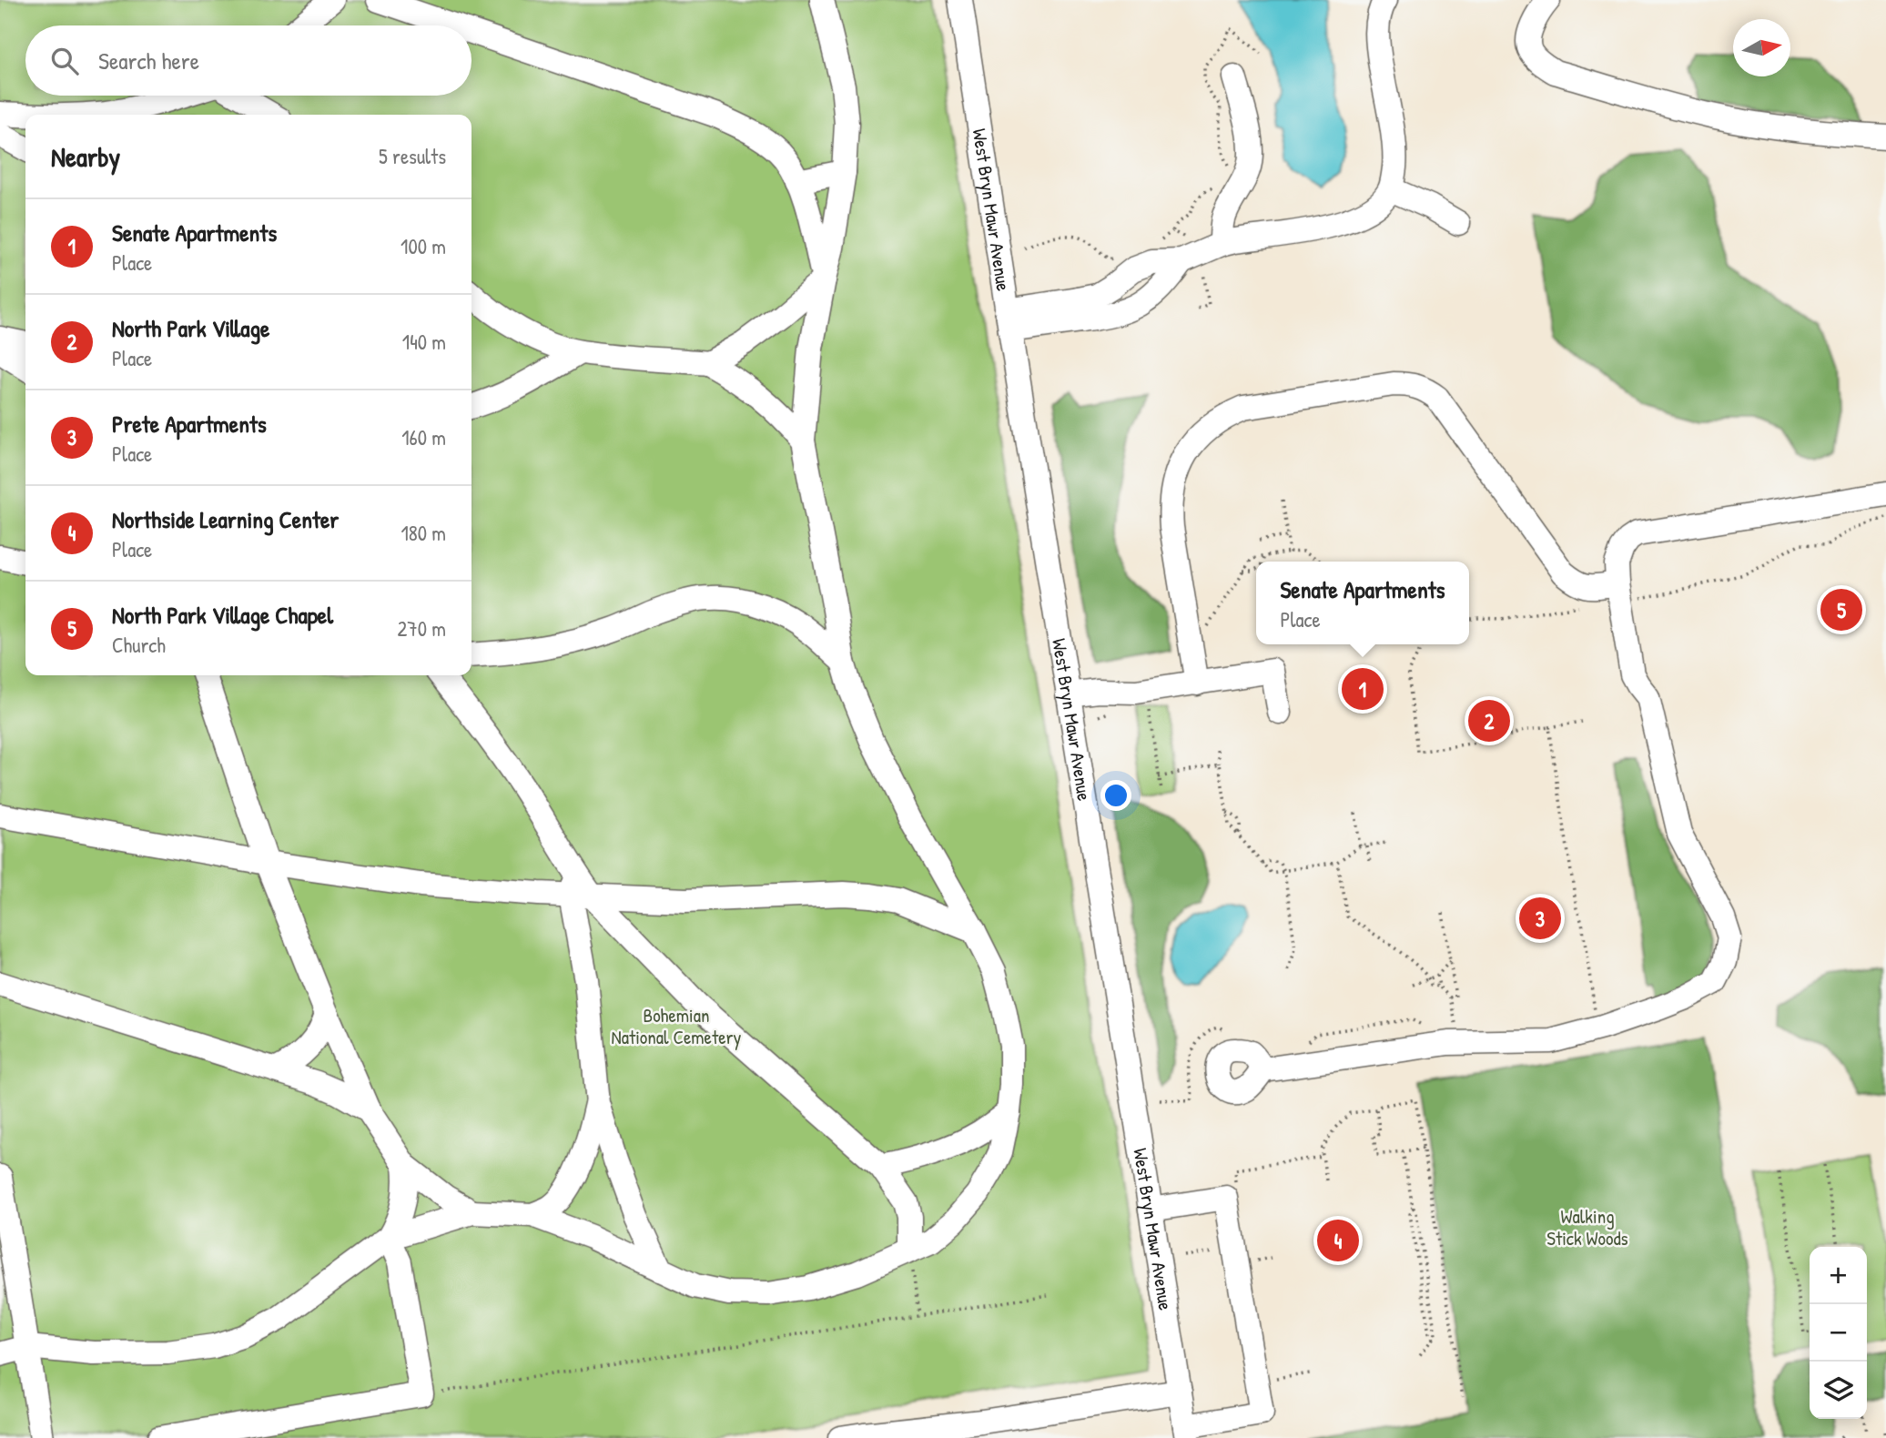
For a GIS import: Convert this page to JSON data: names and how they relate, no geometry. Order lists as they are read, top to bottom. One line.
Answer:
{"streets":{"street":["West Bryn Mawr Avenue"]},"parks":["Bohemian National Cemetery","Walking Stick Woods"],"north":"right","page":{"search":"Search here","heading":["Nearby","5 results"],"list":[{"mark":"1","name":"Senate Apartments","note":"Place","value":"100 m"},{"mark":"2","name":"North Park Village","note":"Place","value":"140 m"},{"mark":"3","name":"Prete Apartments","note":"Place","value":"160 m"},{"mark":"4","name":"Northside Learning Center","note":"Place","value":"180 m"},{"mark":"5","name":"North Park Village Chapel","note":"Church","value":"270 m"}],"popup":["Senate Apartments","Place"],"pins":["5","1","2","3","4"],"map_buttons":["+","−"]}}
